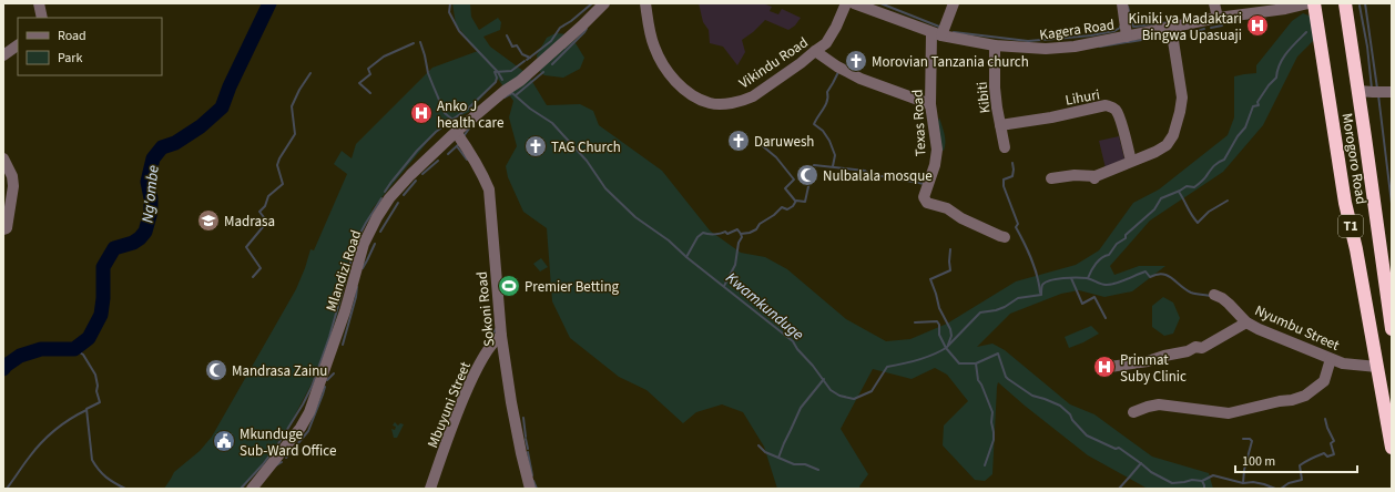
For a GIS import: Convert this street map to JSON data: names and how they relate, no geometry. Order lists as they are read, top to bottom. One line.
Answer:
{"streets":{"highway":["Morogoro Road","T1"],"street":["Kagera Road","Vikindu Road","Lihuri","Kibiti","Texas Road","Mlandizi Road","Sokoni Road","Nyumbu Street","Mbuyuni Street"]},"crossings":[["Kagera Road","Kibiti"],["Kagera Road","Texas Road"],["Lihuri","Kibiti"],["Morogoro Road","Nyumbu Street"],["Mlandizi Road","Sokoni Road"],["Sokoni Road","Mbuyuni Street"]],"water":["Ng'ombe","Kwamkunduge"],"places":{"hospital":["Kiniki ya Madaktari Bingwa Upasuaji","Anko J health care","Prinmat Suby Clinic"],"church":["Morovian Tanzania church","Daruwesh","TAG Church"],"mosque":["Nulbalala mosque","Mandrasa Zainu"],"school or university":["Madrasa"],"sports":["Premier Betting"],"public building":["Mkunduge Sub-Ward Office"]},"legend":["Road","Park"],"scale_bar":"100 m"}
